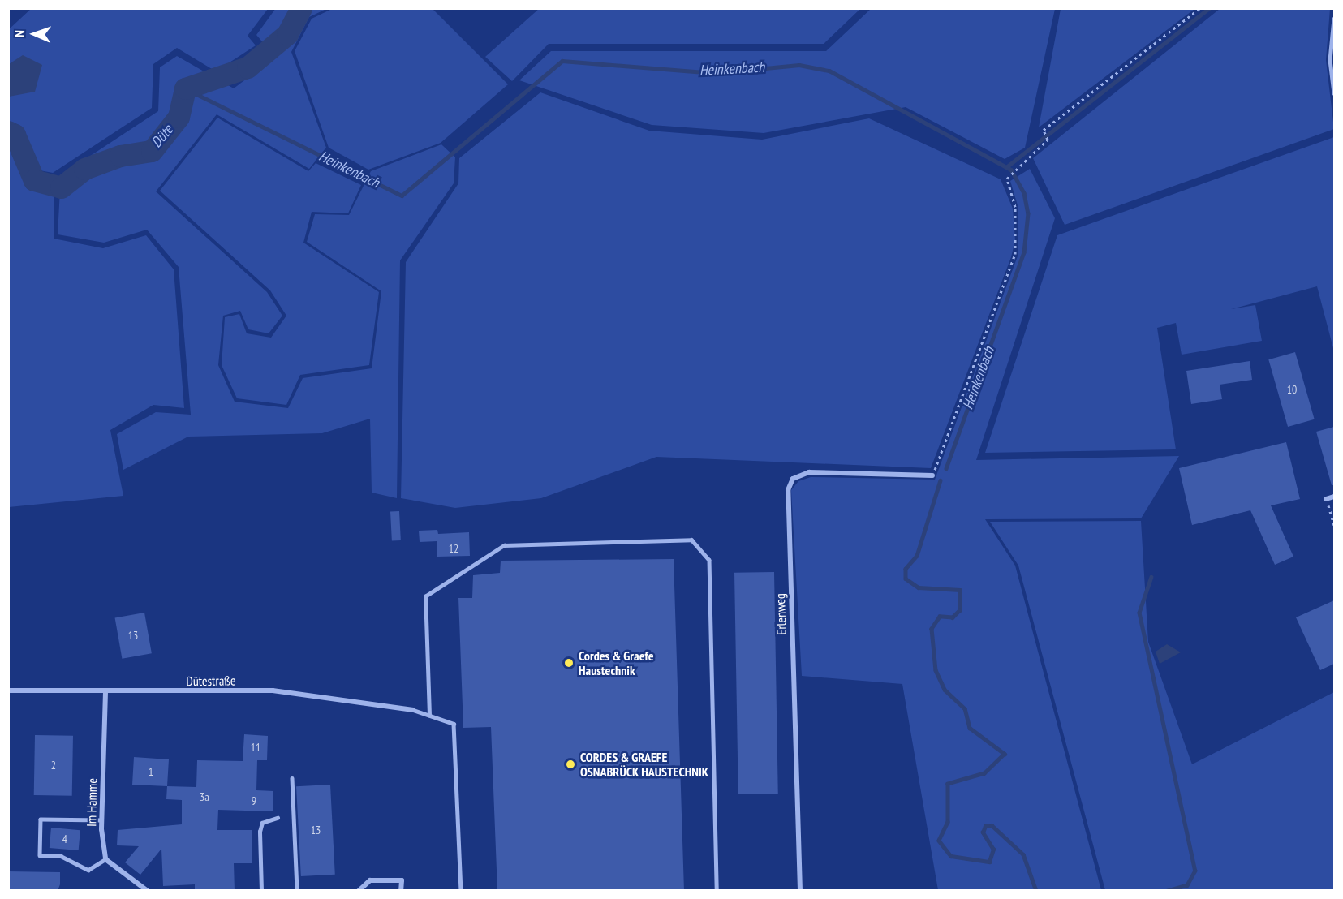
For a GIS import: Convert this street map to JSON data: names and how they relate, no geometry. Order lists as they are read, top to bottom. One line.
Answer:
{"streets":{"street":["Erlenweg","Dütestraße","Im Hamme"]},"crossings":[["Dütestraße","Im Hamme"]],"water":["Heinkenbach","Düte"],"places":["Cordes & Graefe Haustechnik","CORDES & GRAEFE OSNABRÜCK HAUSTECHNIK"],"house_numbers":["10","12","13","11","2","1","3a","9","13","4"],"north":"left"}
